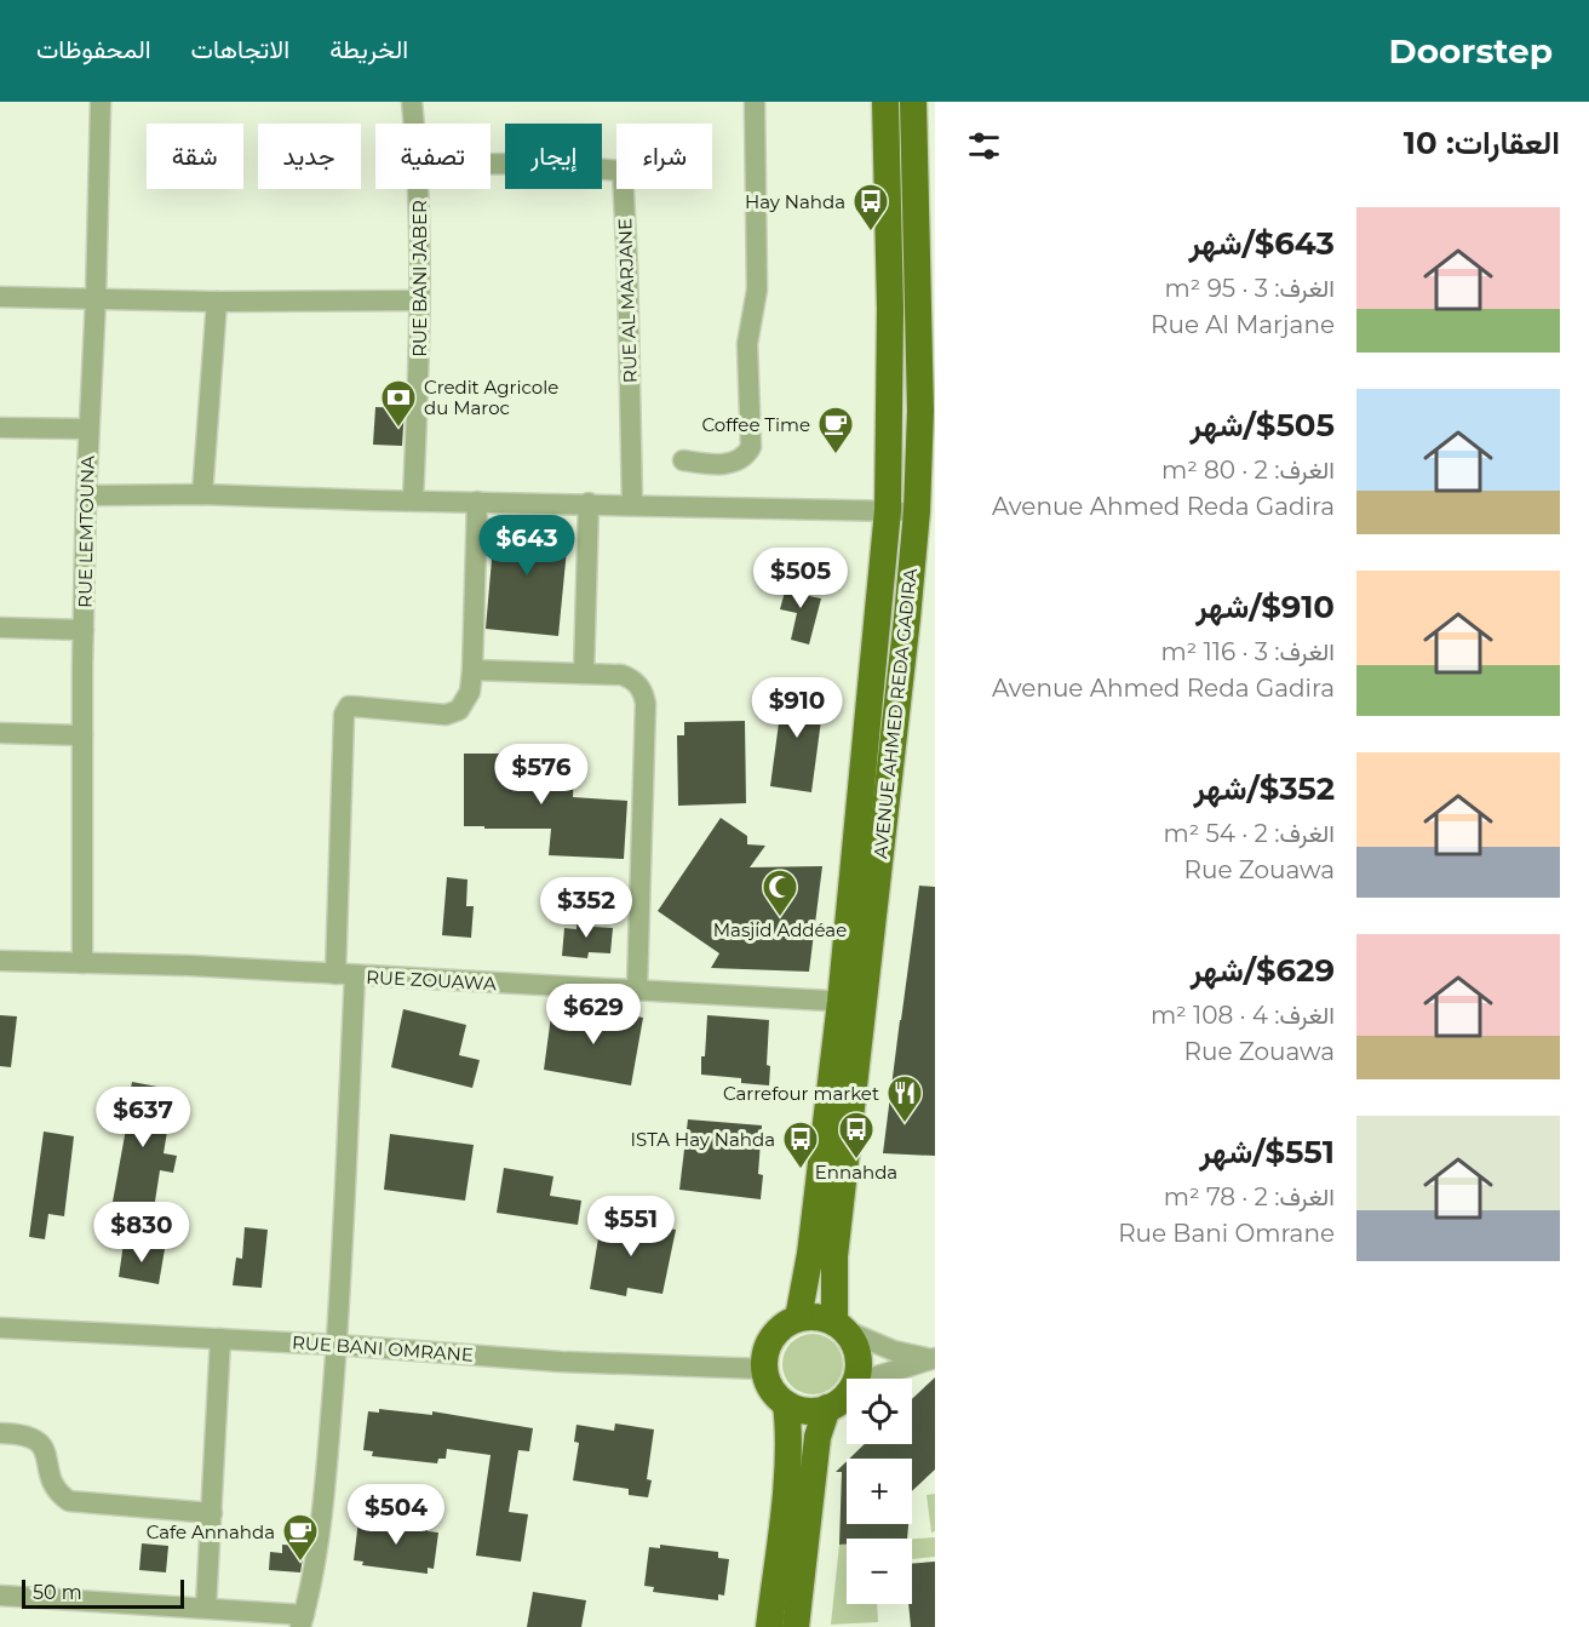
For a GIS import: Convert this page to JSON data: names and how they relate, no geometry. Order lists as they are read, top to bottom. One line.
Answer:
{"streets":{"main road":["AVENUE AHMED REDA GADIRA"],"street":["RUE BANI JABER","RUE AL MARJANE","RUE LEMTOUNA","RUE ZOUAWA","RUE BANI OMRANE"]},"crossings":[["RUE LEMTOUNA","RUE ZOUAWA"],["AVENUE AHMED REDA GADIRA","RUE ZOUAWA"],["AVENUE AHMED REDA GADIRA","RUE BANI OMRANE"]],"places":{"bus stop":["Hay Nahda","Ennahda","ISTA Hay Nahda"],"bank":["Credit Agricole du Maroc"],"cafe":["Coffee Time","Cafe Annahda"],"mosque":["Masjid Addéae"],"restaurant":["Carrefour market"]},"scale_bar":"50 m","page":{"header":"Doorstep","nav":["الخريطة","الاتجاهات","المحفوظات"],"heading":"العقارات: 10","chip":["شراء","إيجار","تصفية","جديد","شقة"],"list":[{"name":"$643/شهر","note":"الغرف: 3 · 95 m² · Rue Al Marjane"},{"name":"$505/شهر","note":"الغرف: 2 · 80 m² · Avenue Ahmed Reda Gadira"},{"name":"$910/شهر","note":"الغرف: 3 · 116 m² · Avenue Ahmed Reda Gadira"},{"name":"$352/شهر","note":"الغرف: 2 · 54 m² · Rue Zouawa"},{"name":"$629/شهر","note":"الغرف: 4 · 108 m² · Rue Zouawa"},{"name":"$551/شهر","note":"الغرف: 2 · 78 m² · Rue Bani Omrane"}],"price":["$643","$505","$910","$576","$352","$629","$637","$551","$830","$504"],"map_buttons":["+","−"],"scale":"50 m"}}
